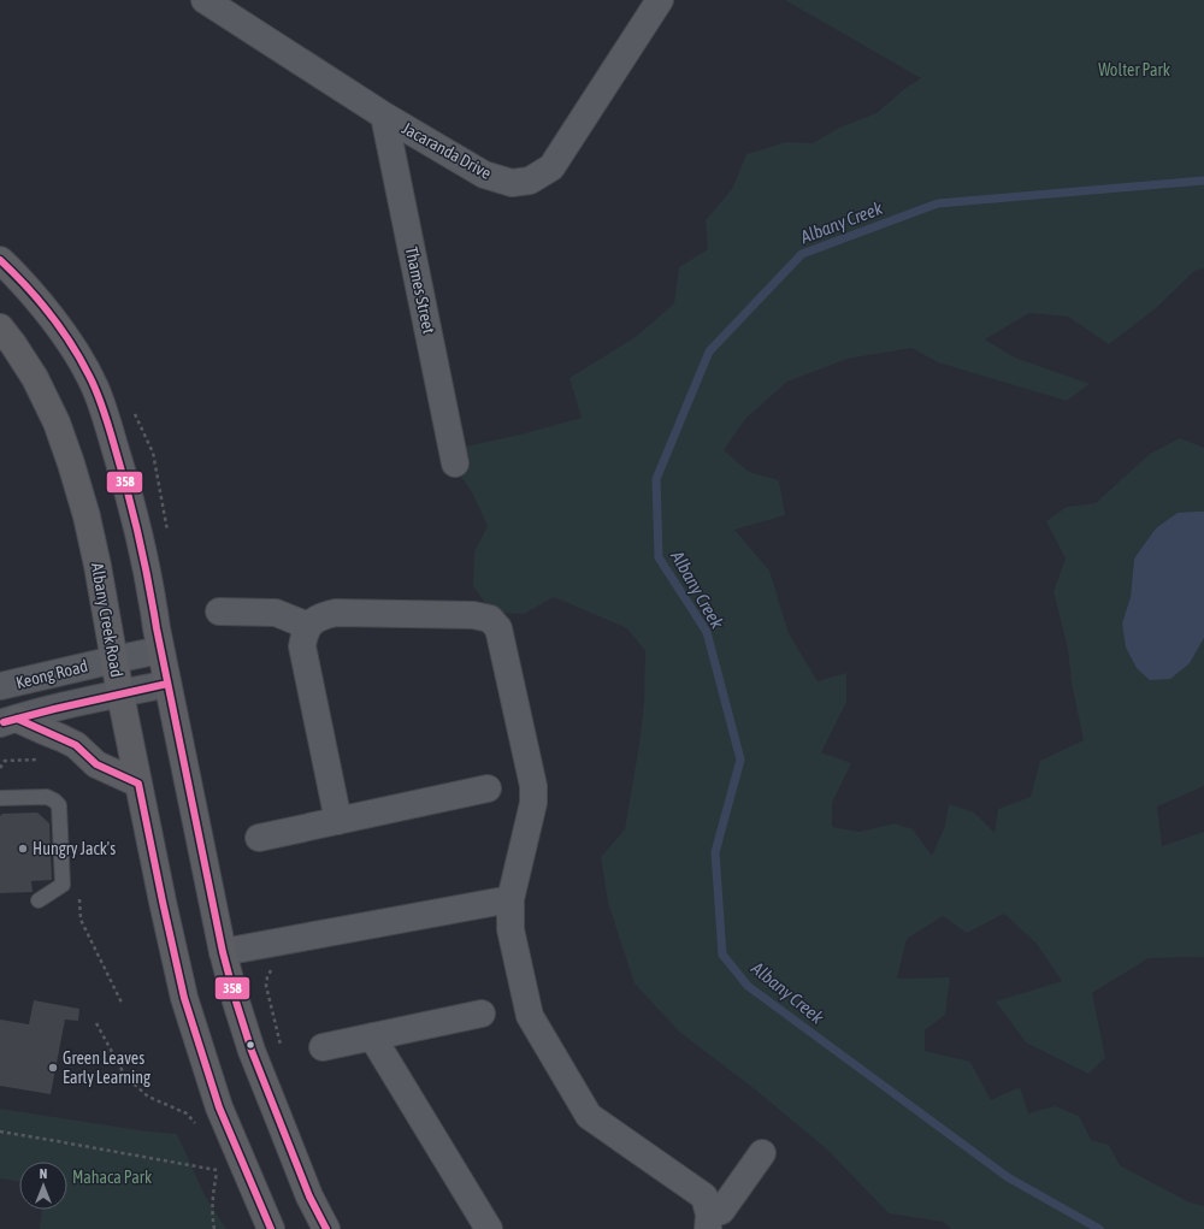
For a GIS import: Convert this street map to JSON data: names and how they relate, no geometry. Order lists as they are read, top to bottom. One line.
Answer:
{"streets":{"main road":["Albany Creek Road"],"street":["Jacaranda Drive","Thames Street","Keong Road"]},"crossings":[["Jacaranda Drive","Thames Street"],["Albany Creek Road","Keong Road"]],"water":["Albany Creek"],"parks":["Wolter Park","Mahaca Park"],"places":["Hungry Jack's","Green Leaves Early Learning"],"lines":["transit line 358"],"north":"top"}
